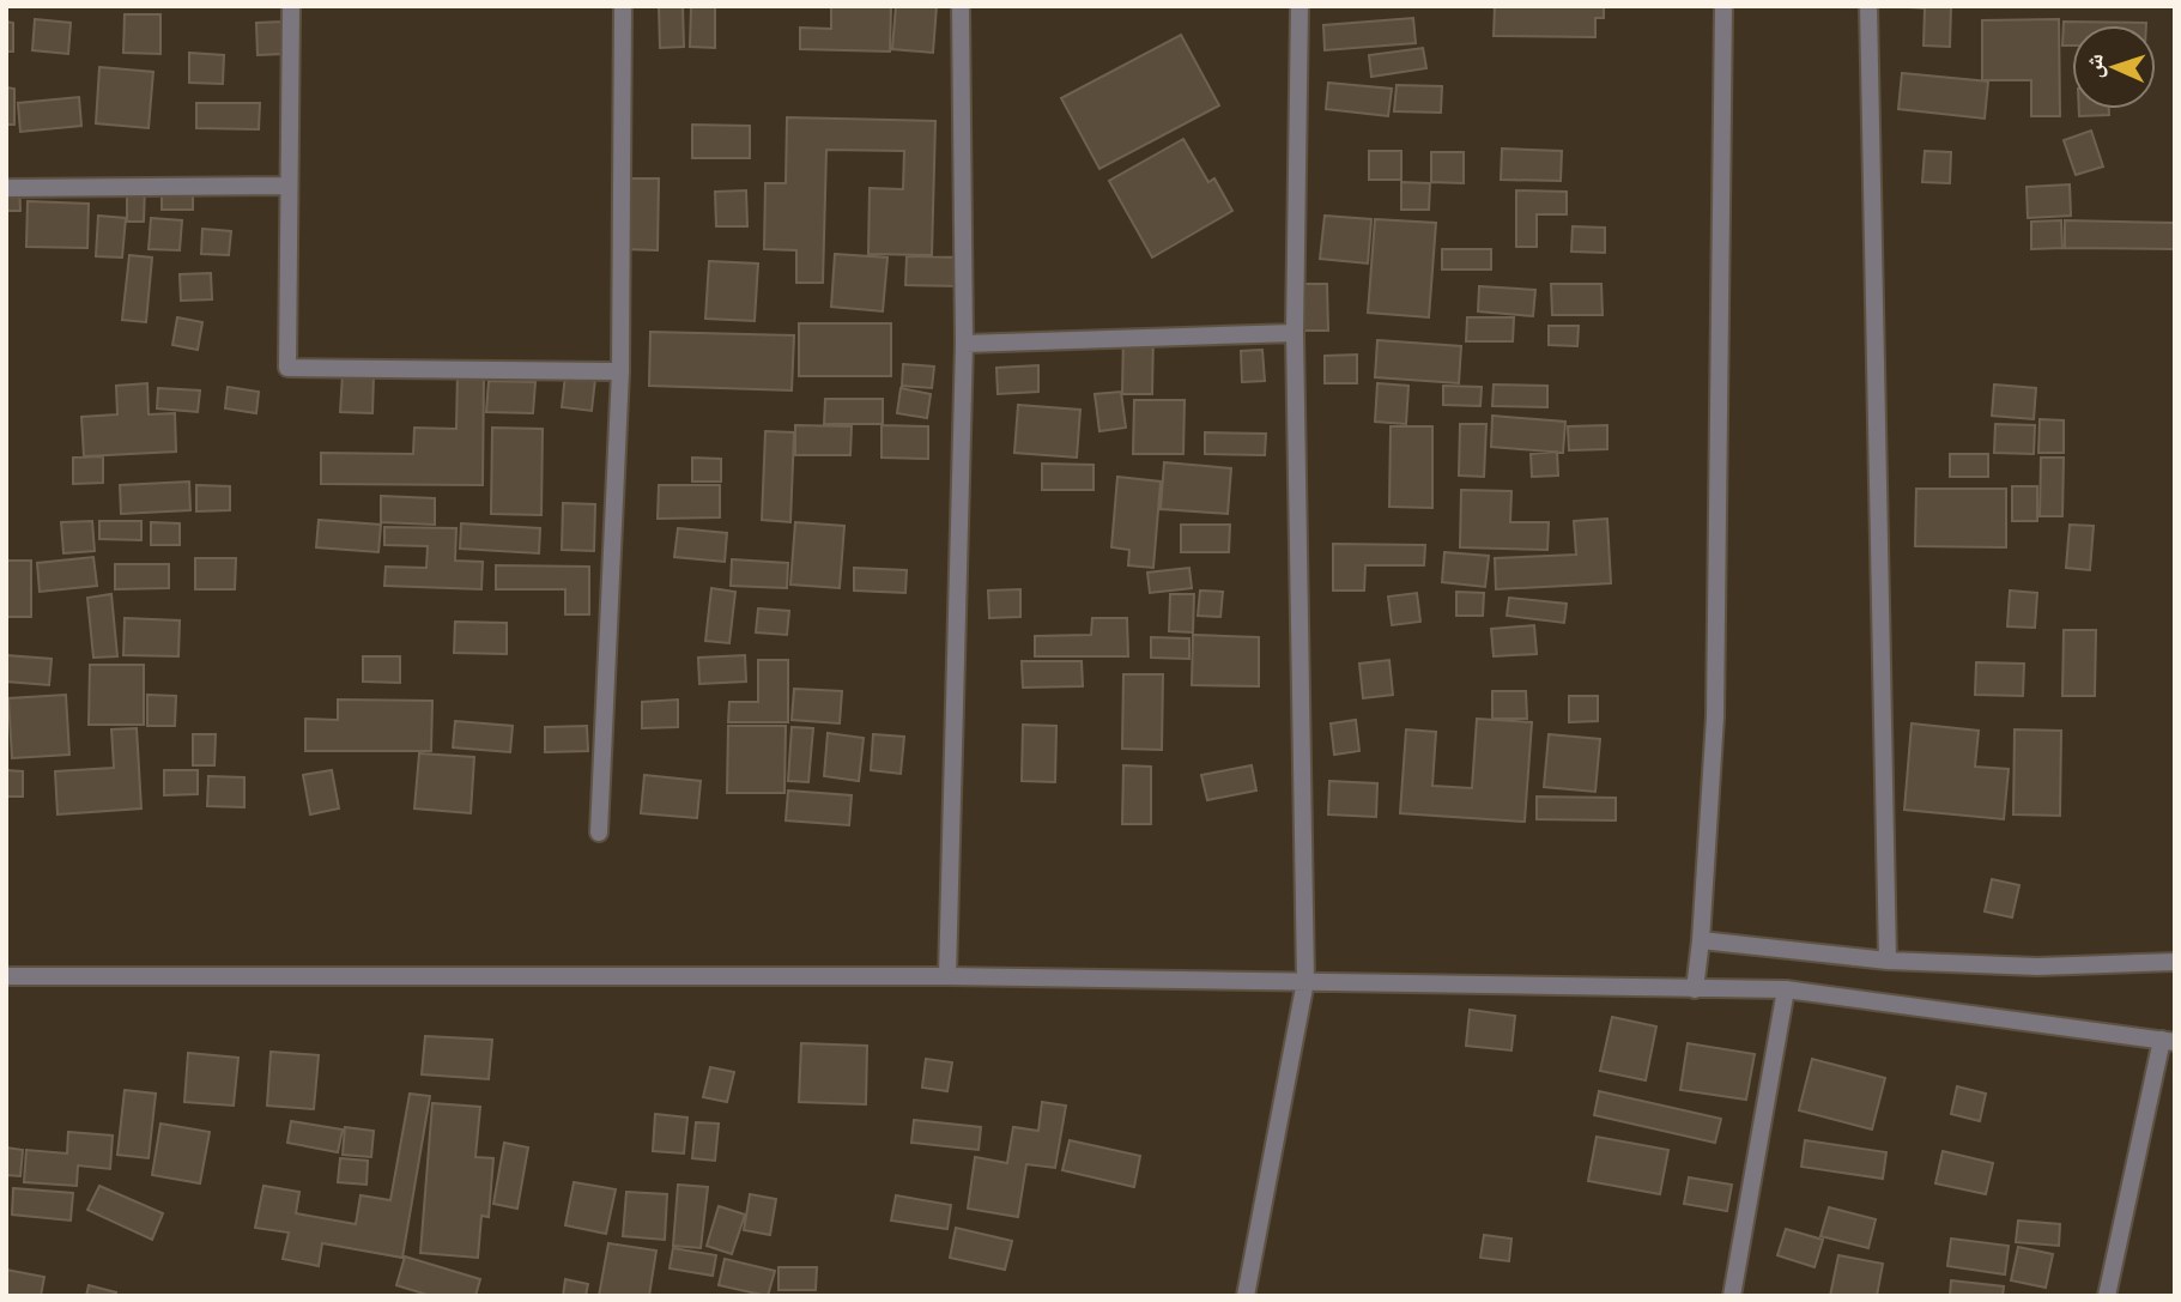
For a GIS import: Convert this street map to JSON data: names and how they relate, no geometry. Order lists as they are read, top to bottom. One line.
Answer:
{"north":"left"}
